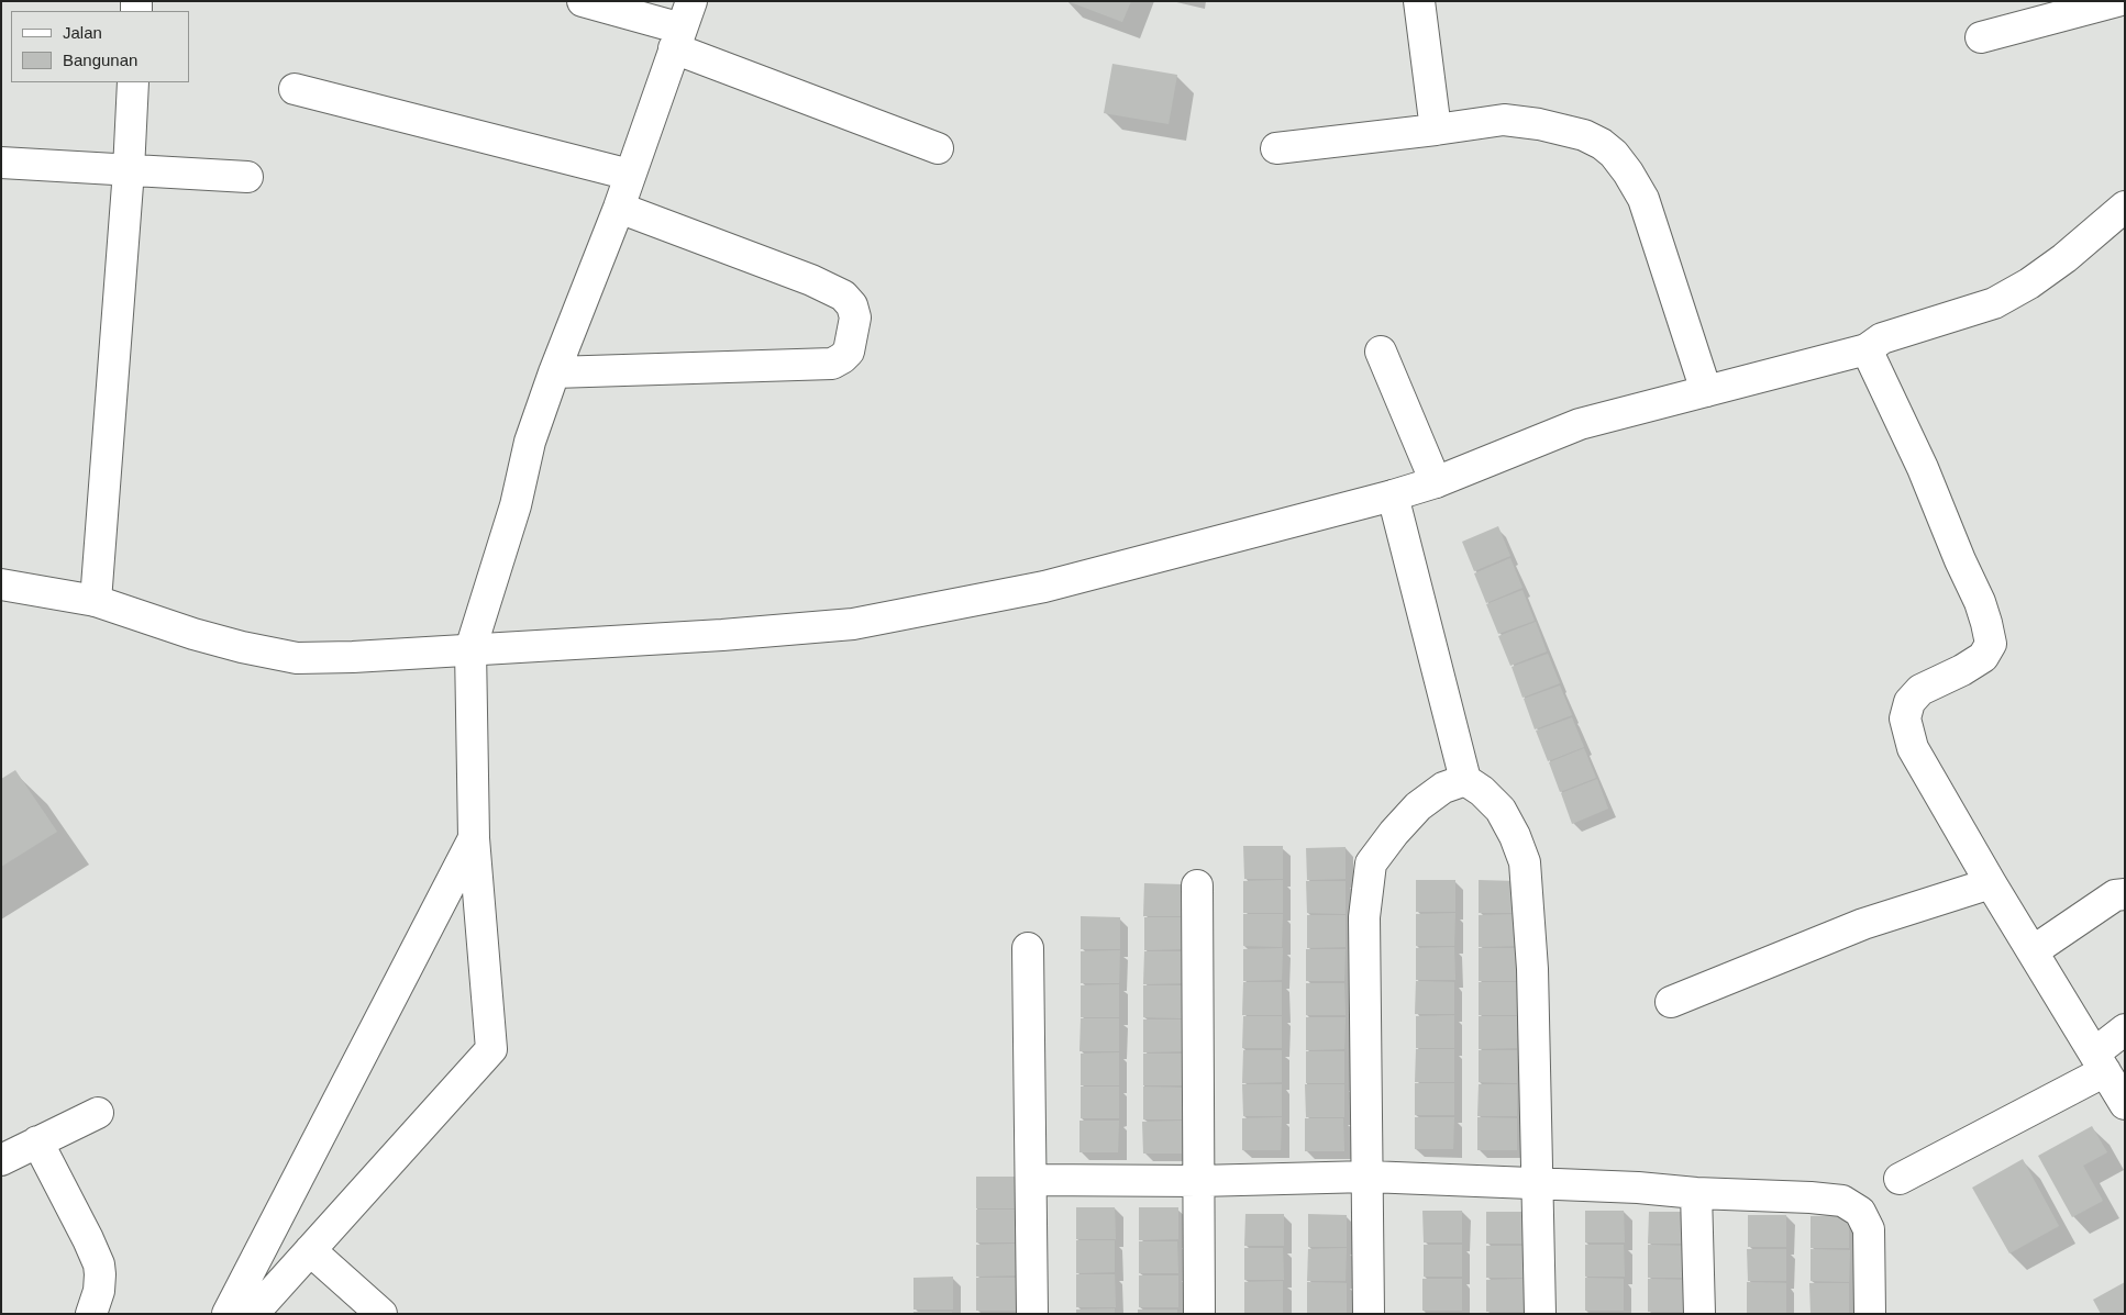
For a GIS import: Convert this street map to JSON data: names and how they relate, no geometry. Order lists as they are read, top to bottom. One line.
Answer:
{"legend":["Jalan","Bangunan"]}
